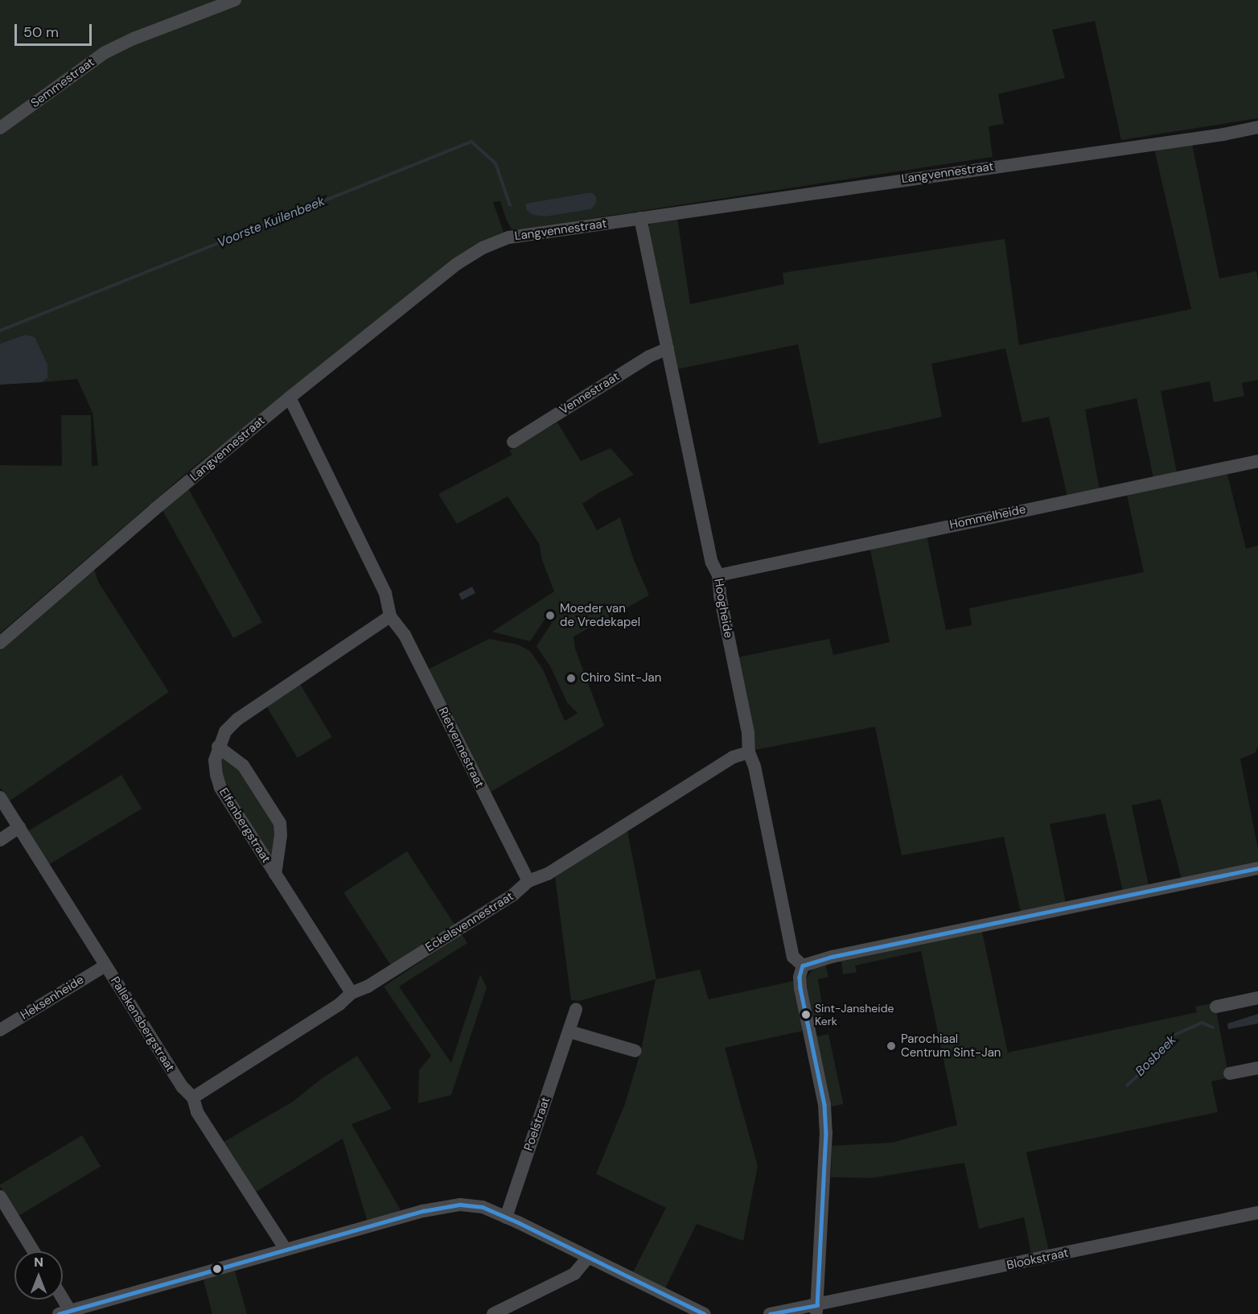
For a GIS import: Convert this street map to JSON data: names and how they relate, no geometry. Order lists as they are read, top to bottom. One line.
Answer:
{"streets":{"street":["Semmestraat","Langvennestraat","Vennestraat","Hommelheide","Hoogheide","Rietvennestraat","Elfenbergstraat","Eckelsvennestraat","Heksenheide","Pallekensbergstraat","Poelstraat","Blookstraat"]},"crossings":[["Langvennestraat","Hoogheide"],["Langvennestraat","Rietvennestraat"],["Vennestraat","Hoogheide"],["Hommelheide","Hoogheide"],["Hoogheide","Eckelsvennestraat"],["Rietvennestraat","Elfenbergstraat"],["Rietvennestraat","Eckelsvennestraat"],["Elfenbergstraat","Eckelsvennestraat"],["Eckelsvennestraat","Pallekensbergstraat"],["Heksenheide","Pallekensbergstraat"]],"water":["Voorste Kuilenbeek","Bosbeek"],"places":["Moeder van de Vredekapel","Chiro Sint-Jan","Sint-Jansheide Kerk","Parochiaal Centrum Sint-Jan"],"scale_bar":"50 m","north":"top"}
